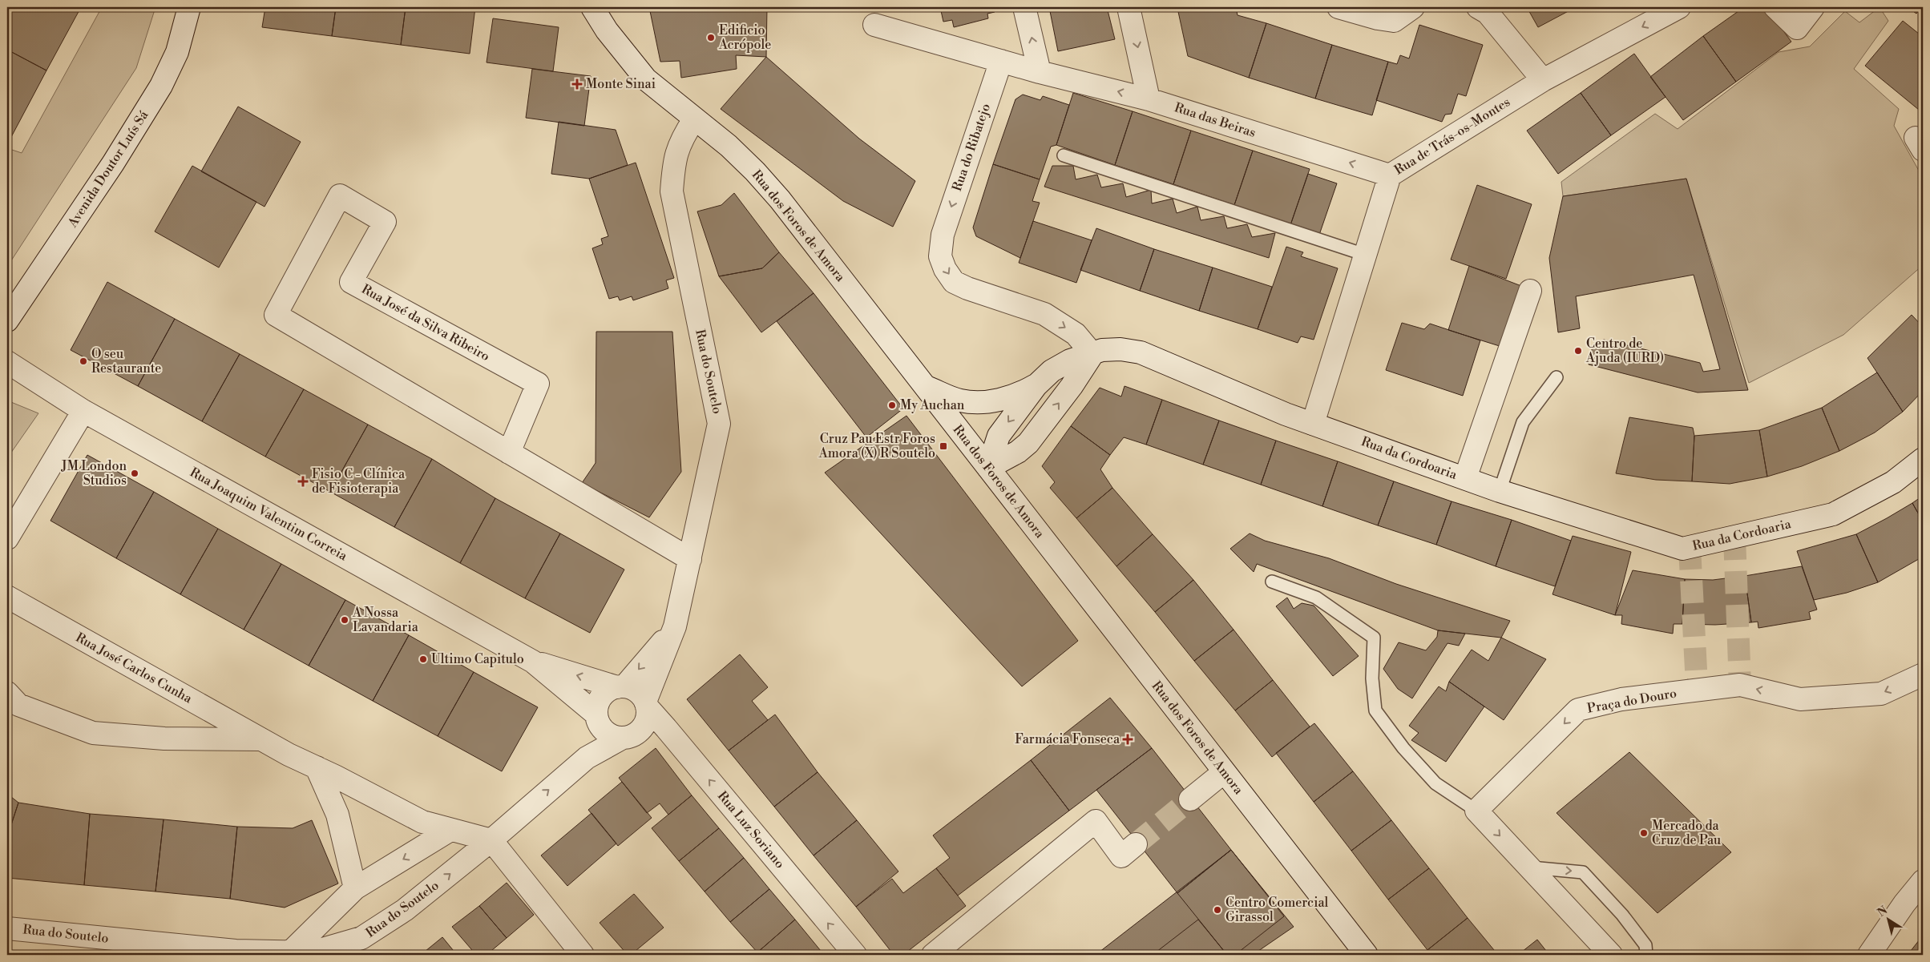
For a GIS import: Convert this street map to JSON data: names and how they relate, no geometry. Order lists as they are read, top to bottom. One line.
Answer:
{"streets":{"street":["Rua das Beiras","Rua de Trás-os-Montes","Rua do Ribatejo","Avenida Doutor Luís Sá","Rua dos Foros de Amora","Rua José da Silva Ribeiro","Rua do Soutelo","Rua da Cordoaria","Rua Joaquim Valentim Correia","Rua José Carlos Cunha","Praça do Douro","Rua Luz Soriano"]},"crossings":[["Rua das Beiras","Rua de Trás-os-Montes"],["Rua das Beiras","Rua do Ribatejo"],["Rua de Trás-os-Montes","Rua da Cordoaria"],["Rua do Ribatejo","Rua da Cordoaria"],["Rua dos Foros de Amora","Rua do Soutelo"],["Rua José da Silva Ribeiro","Rua do Soutelo"],["Rua do Soutelo","Rua José Carlos Cunha"],["Rua do Soutelo","Rua Luz Soriano"]],"one_way":["Rua das Beiras","Praça do Douro","Rua Luz Soriano"],"places":{"other":["Edificio Acrópole","Centro de Ajuda (IURD)","O seu Restaurante","My Auchan","JM London Studios","A Nossa Lavandaria","Ultimo Capitulo","Mercado da Cruz de Pau","Centro Comercial Girassol"],"health":["Monte Sinai","Fisio C - Clínica de Fisioterapia","Farmácia Fonseca"],"transit":["Cruz Pau Estr Foros Amora (X) R Soutelo"]},"north":"top left"}
